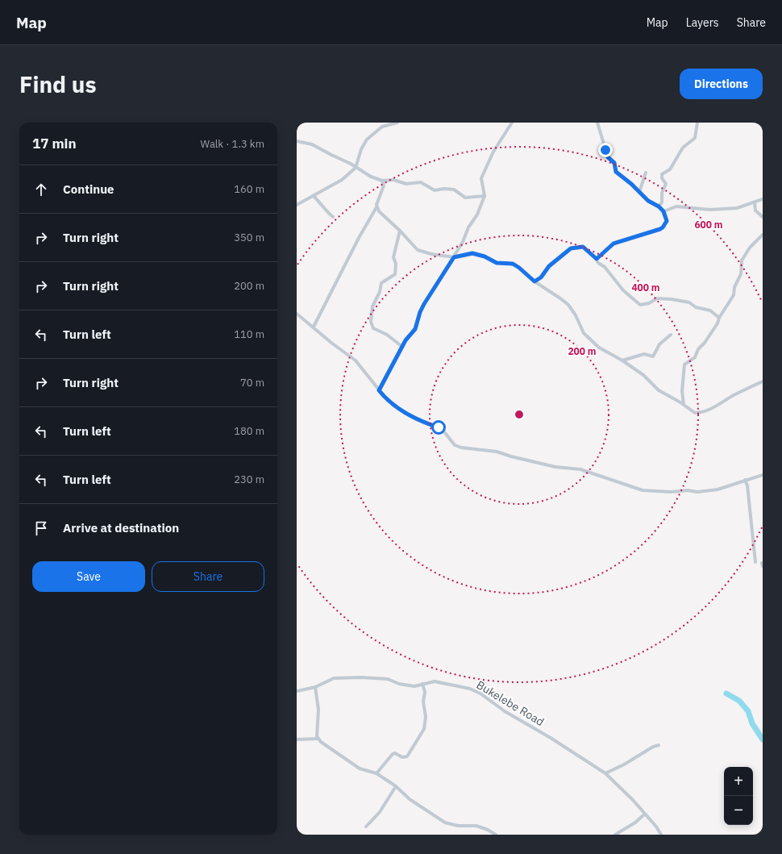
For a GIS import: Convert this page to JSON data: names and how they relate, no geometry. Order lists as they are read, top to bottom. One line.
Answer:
{"streets":{"street":["Bukelebe Road"]},"page":{"header":"Map","nav":["Map","Layers","Share"],"buttons":["Directions",["Save","Share"]],"title":"Find us","heading":["17 min","Walk · 1.3 km"],"list":[["Continue","160 m"],["Turn right","350 m"],["Turn right","200 m"],["Turn left","110 m"],["Turn right","70 m"],["Turn left","180 m"],["Turn left","230 m"],"Arrive at destination"],"map_buttons":["+","−"]},"rings":["600 m","400 m","200 m"]}
